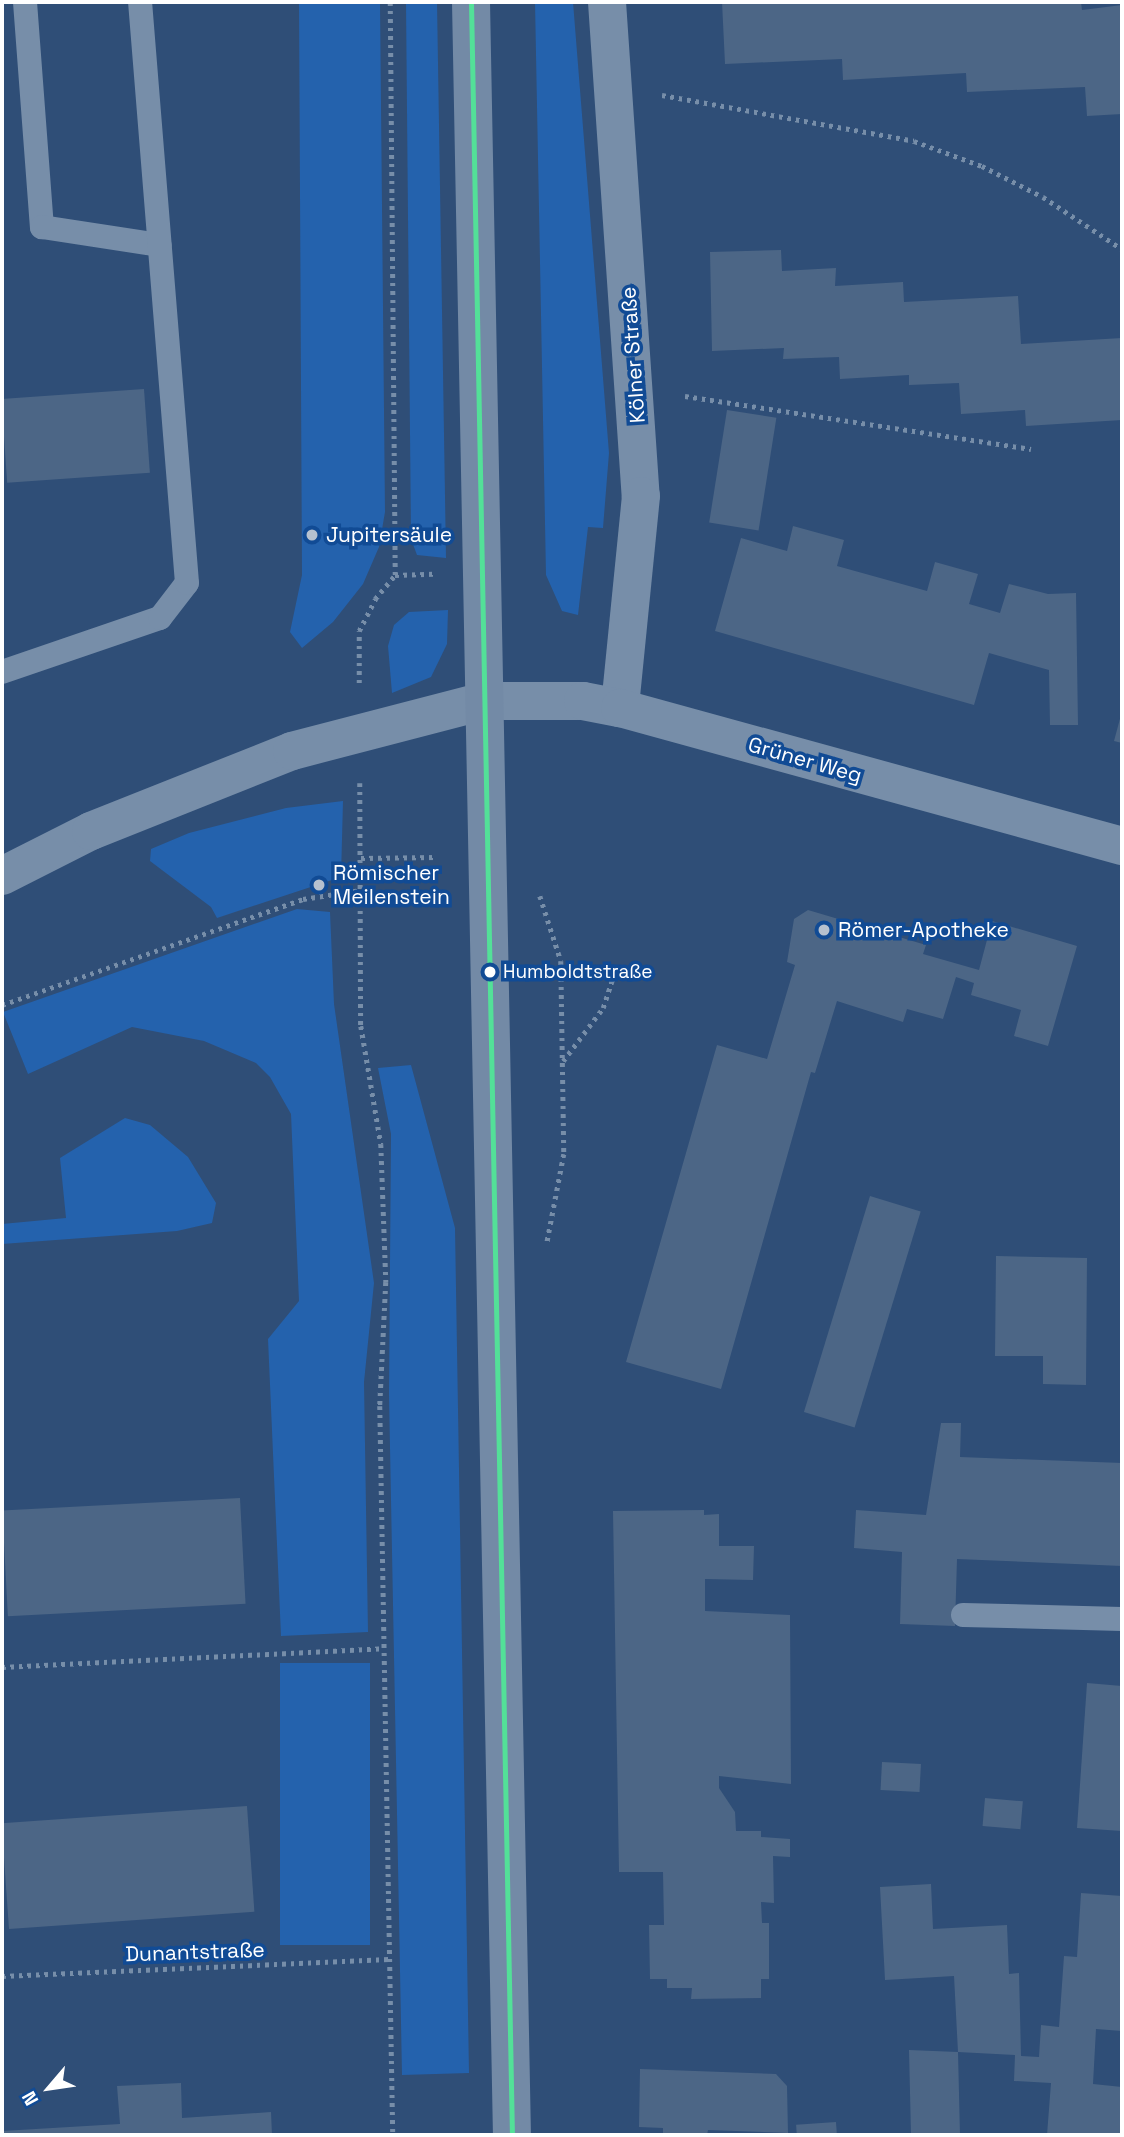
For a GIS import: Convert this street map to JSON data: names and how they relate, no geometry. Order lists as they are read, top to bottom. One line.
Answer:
{"streets":{"street":["Kölner Straße","Grüner Weg"],"path":["Dunantstraße"]},"crossings":[["Kölner Straße","Grüner Weg"]],"places":["Jupitersäule","Römischer Meilenstein","Römer-Apotheke","Humboldtstraße"],"north":"bottom left"}
